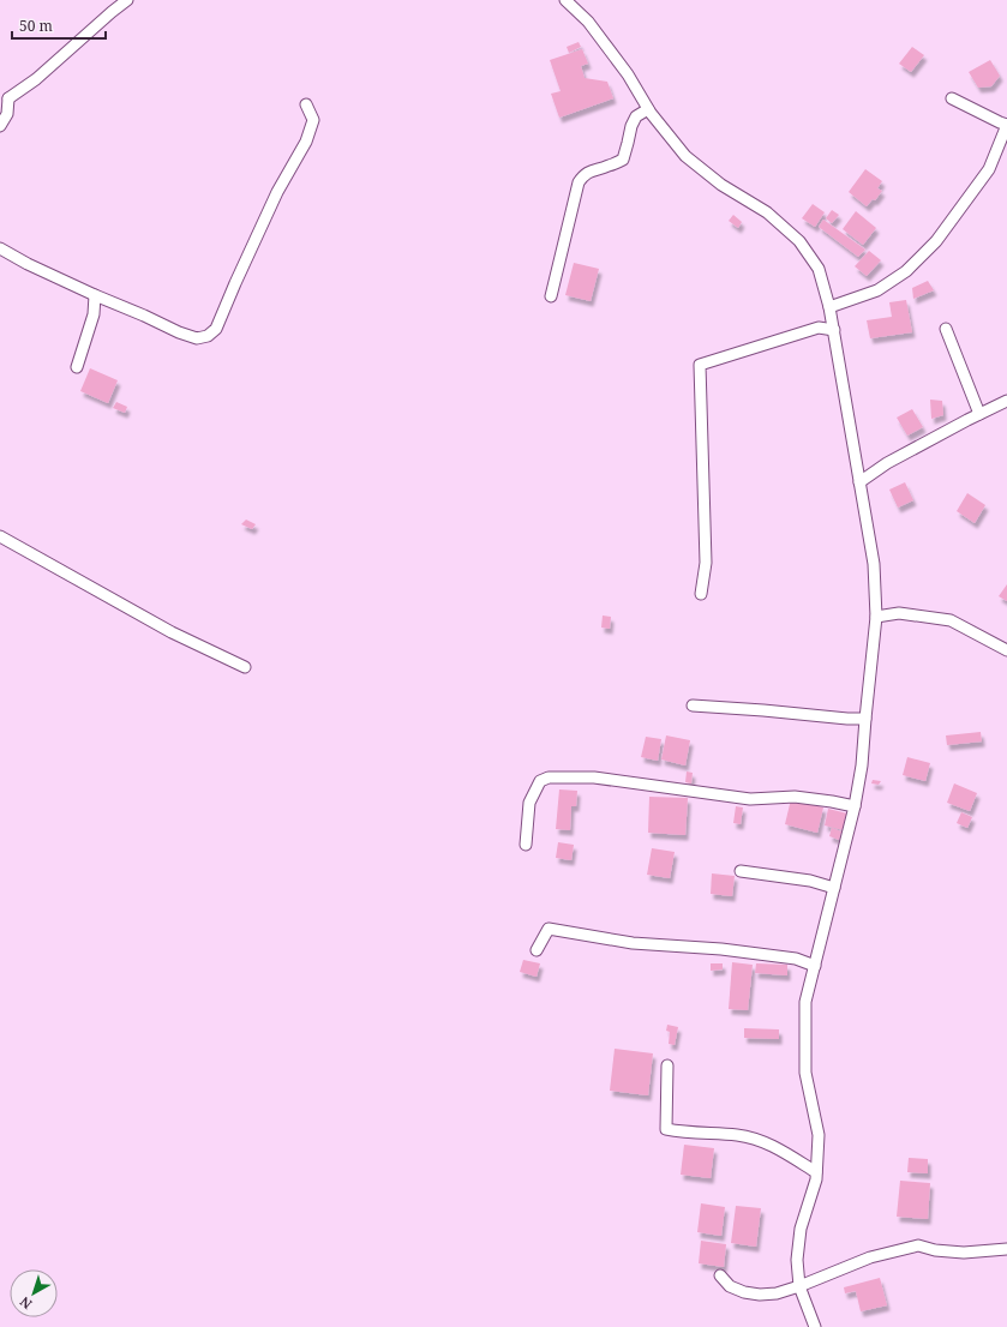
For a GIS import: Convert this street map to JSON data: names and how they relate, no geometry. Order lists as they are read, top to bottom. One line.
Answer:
{"scale_bar":"50 m","north":"bottom left"}
